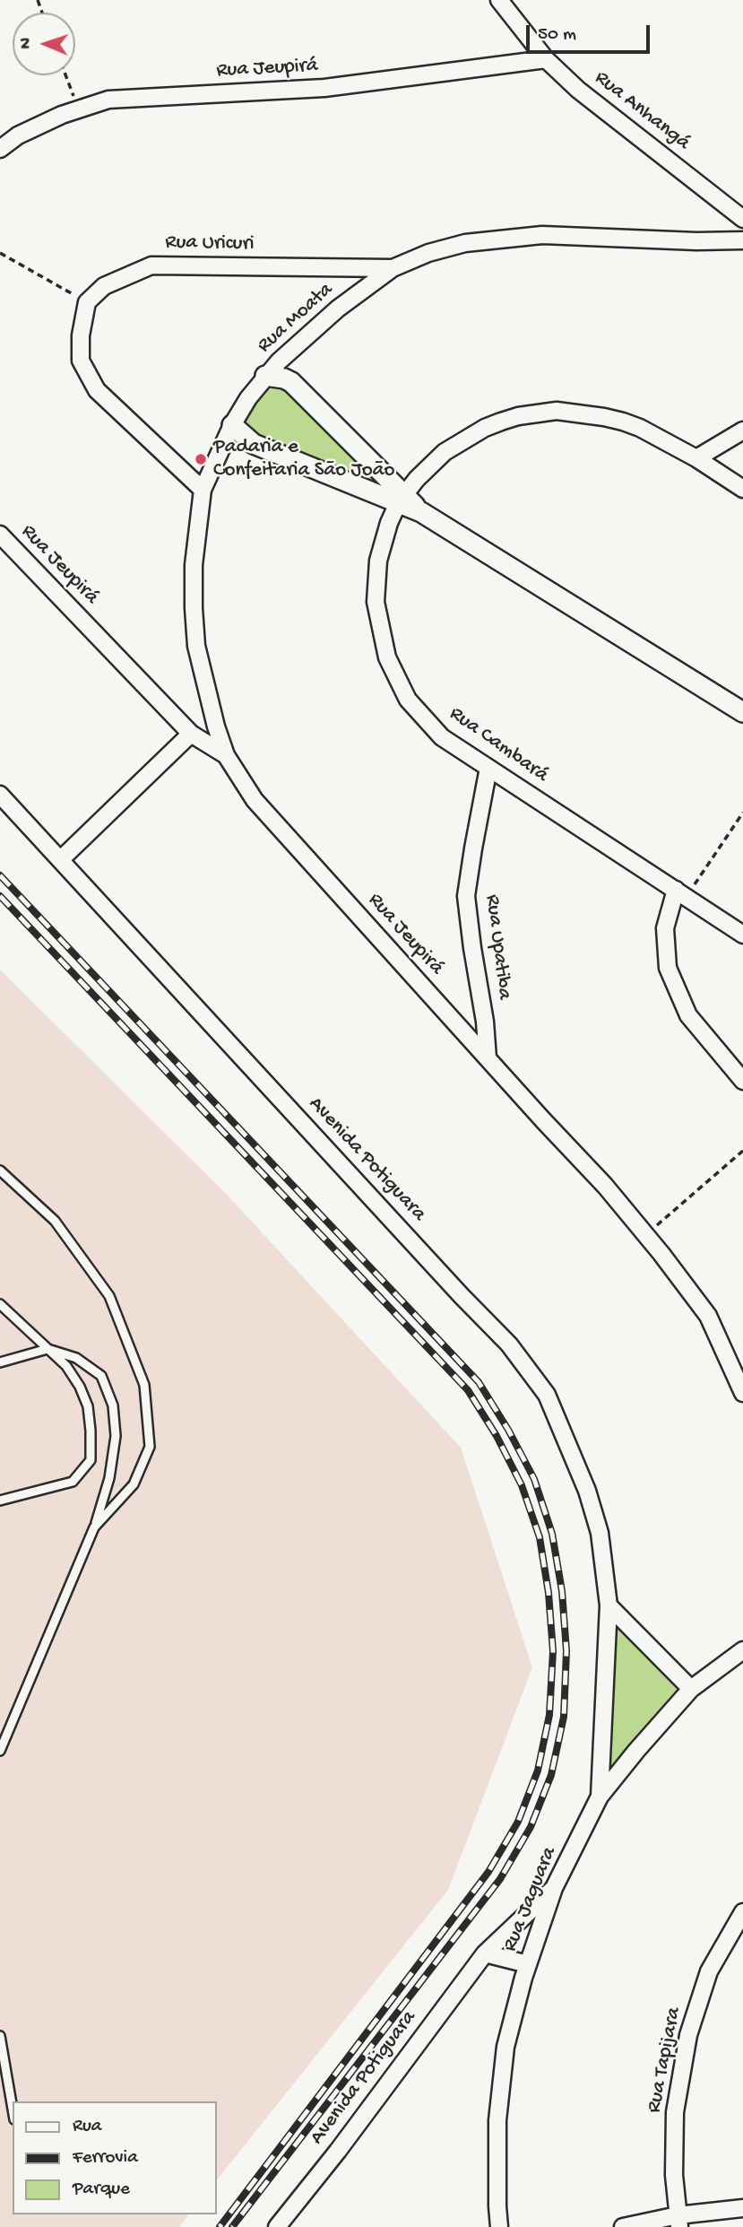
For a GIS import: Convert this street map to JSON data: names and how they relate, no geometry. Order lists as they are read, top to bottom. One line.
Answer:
{"streets":{"street":["Rua Jeupirá","Rua Anhangá","Rua Uricuri","Rua Moata","Rua Cambará","Rua Upatiba","Avenida Potiguara","Rua Jaguara","Rua Tapijara"]},"crossings":[["Rua Jeupirá","Rua Anhangá"],["Rua Jeupirá","Rua Moata"],["Rua Jeupirá","Rua Upatiba"],["Rua Uricuri","Rua Moata"],["Rua Cambará","Rua Upatiba"],["Avenida Potiguara","Rua Jaguara"]],"places":["Padaria e Confeitaria São João"],"legend":["Rua","Ferrovia","Parque"],"scale_bar":"50 m","north":"left"}
